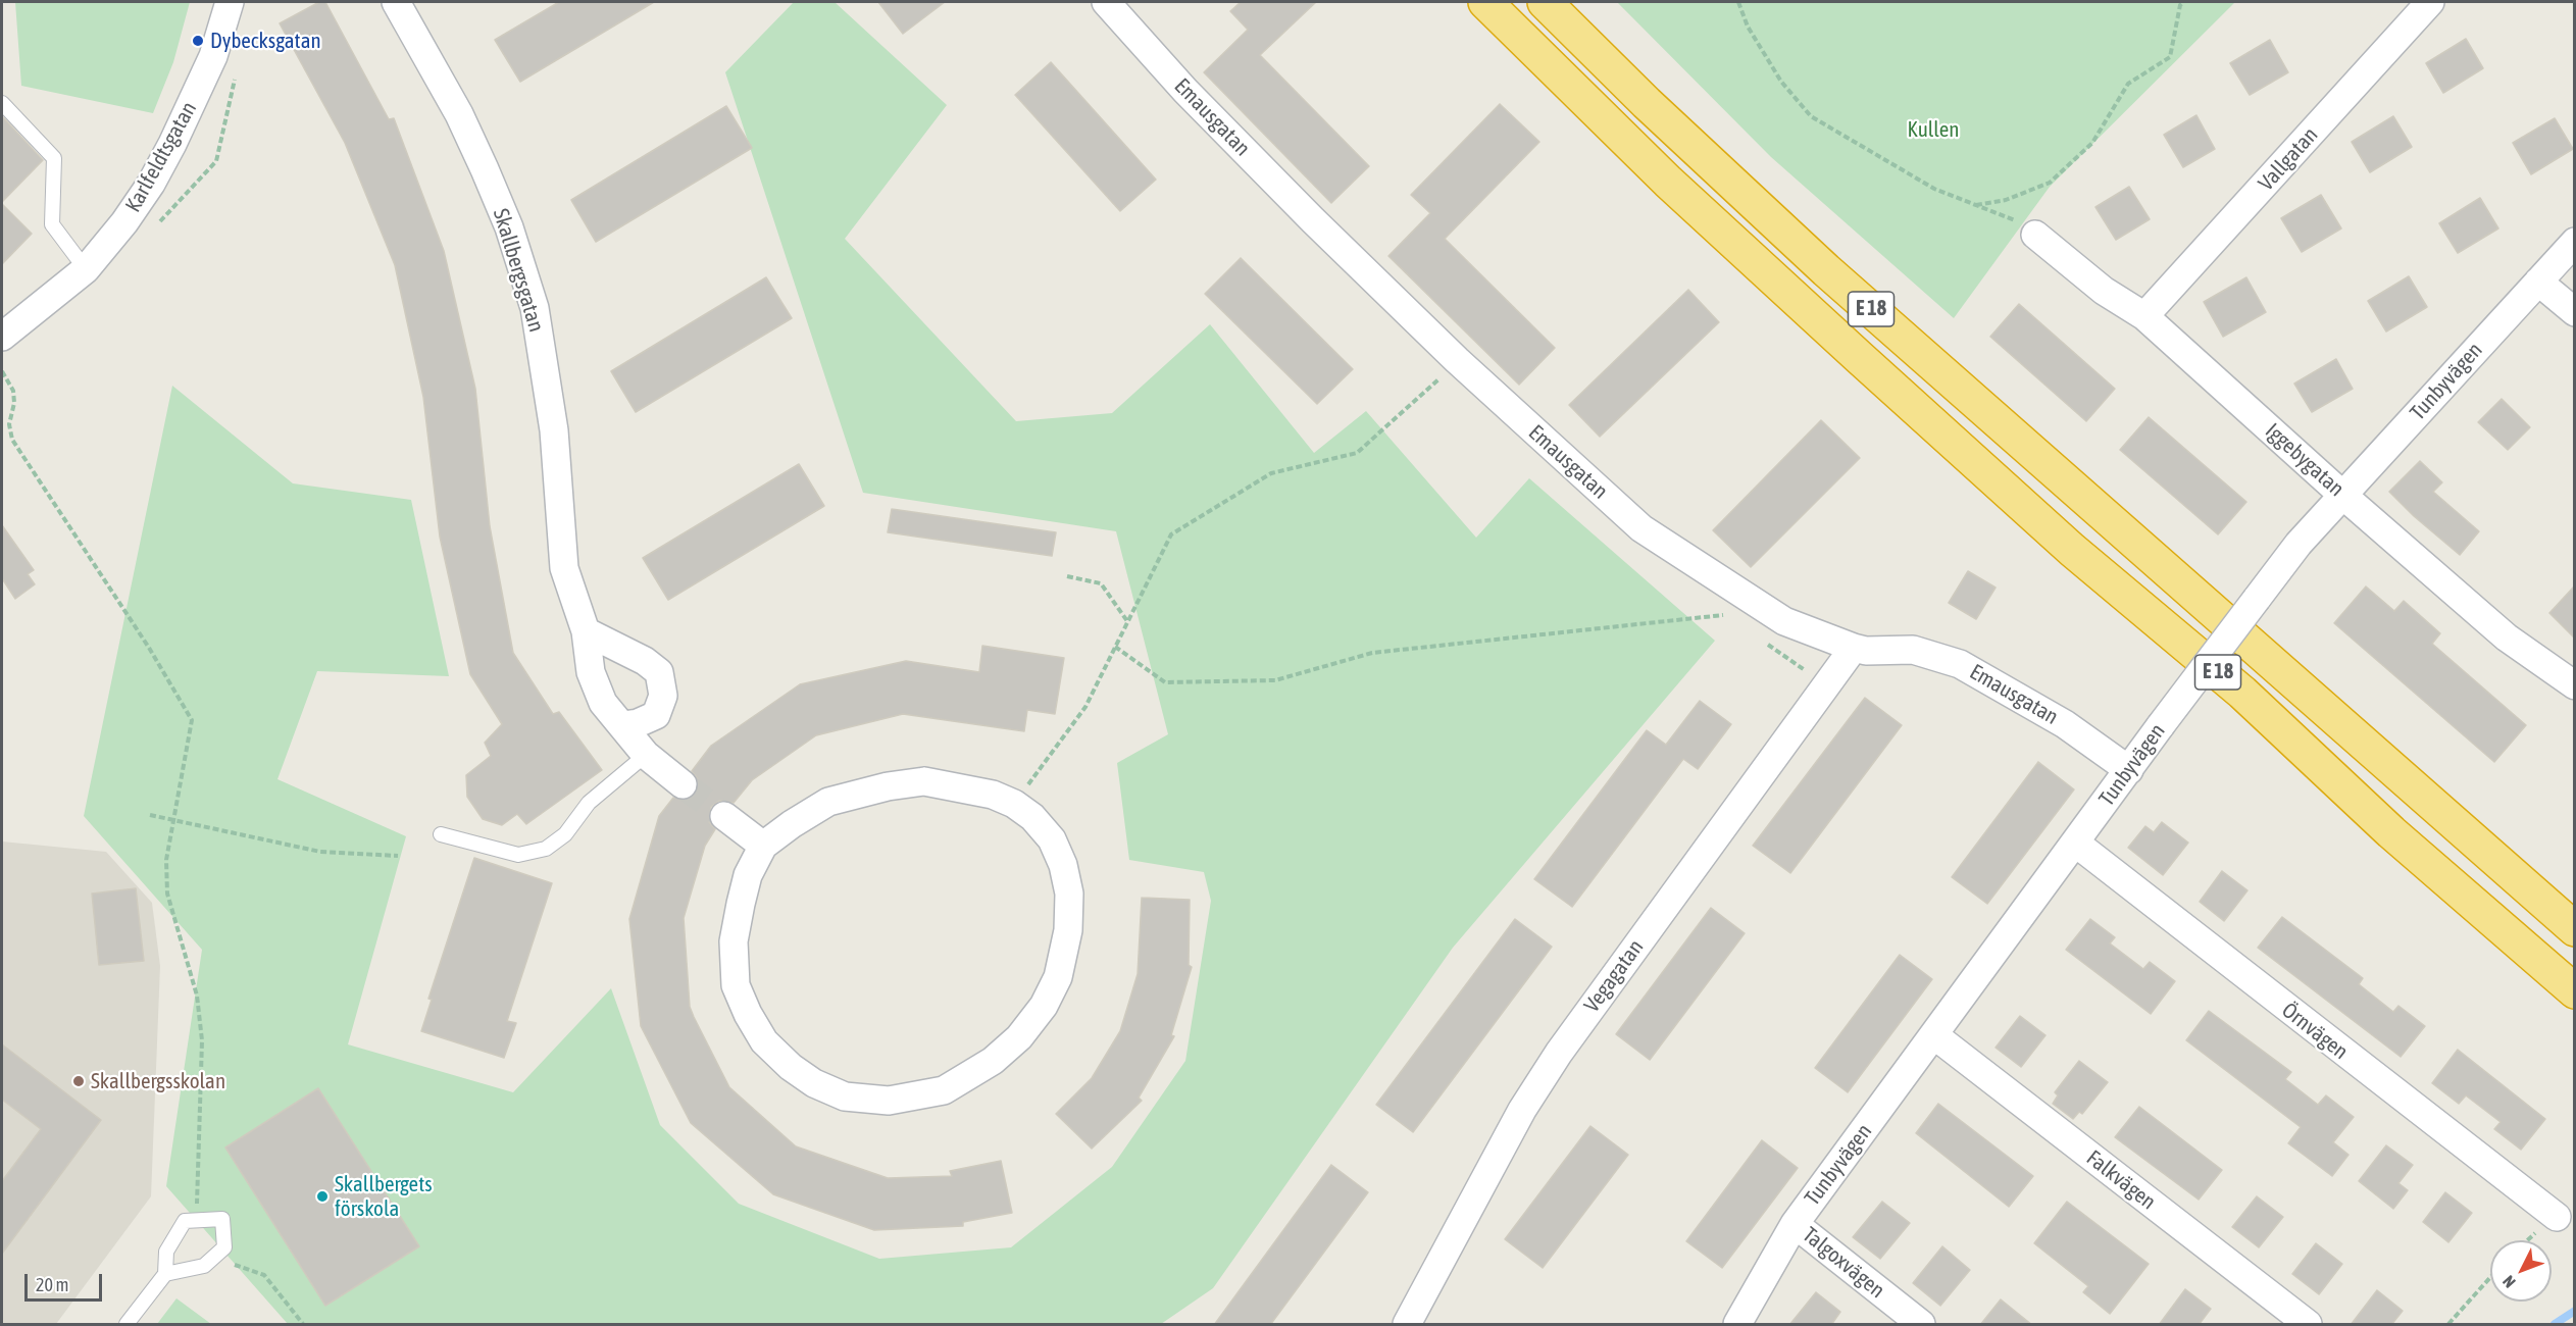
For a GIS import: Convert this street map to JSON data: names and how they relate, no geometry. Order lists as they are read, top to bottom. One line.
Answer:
{"streets":{"highway":["E 18"],"street":["Emausgatan","Karlfeldtsgatan","Vallgatan","Skallbergsgatan","Tunbyvägen","Iggebygatan","Vegagatan","Örnvägen","Falkvägen","Talgoxvägen"]},"crossings":[["Emausgatan","Tunbyvägen"],["Emausgatan","Vegagatan"],["Vallgatan","Iggebygatan"],["Tunbyvägen","Iggebygatan"],["Tunbyvägen","Örnvägen"],["Tunbyvägen","Falkvägen"],["Tunbyvägen","Talgoxvägen"]],"parks":["Kullen"],"places":["Dybecksgatan","Skallbergsskolan","Skallbergets förskola"],"scale_bar":"20 m","north":"bottom left"}
